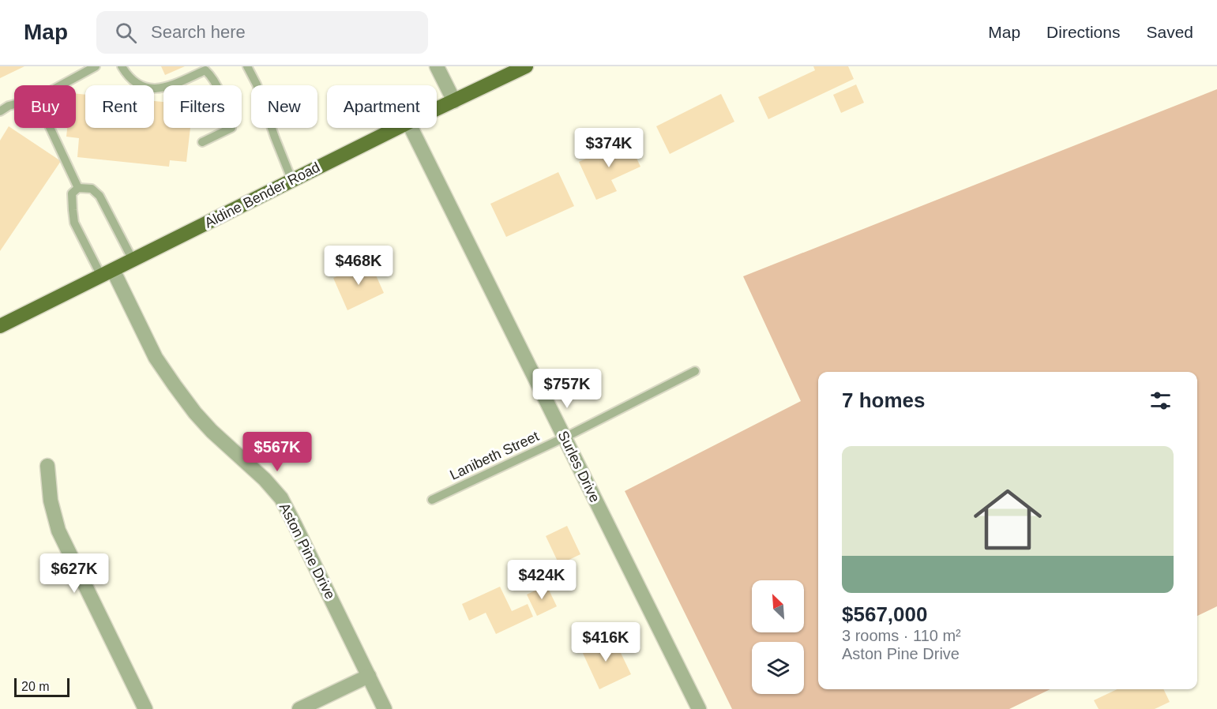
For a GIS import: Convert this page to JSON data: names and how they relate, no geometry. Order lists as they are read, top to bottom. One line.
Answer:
{"streets":{"main road":["Aldine Bender Road"],"street":["Surles Drive","Aston Pine Drive"],"lane":["Lanibeth Street"]},"crossings":[["Aldine Bender Road","Aston Pine Drive"],["Lanibeth Street","Surles Drive"]],"scale_bar":"20 m","north":"top left","page":{"header":"Map","search":"Search here","nav":["Map","Directions","Saved"],"chip":["Buy","Rent","Filters","New","Apartment"],"price":["$374K","$468K","$757K","$567K","$627K","$424K","$416K"],"heading":"7 homes","list":[{"name":"$567,000","note":"3 rooms · 110 m² · Aston Pine Drive"}],"scale":"20 m"}}
